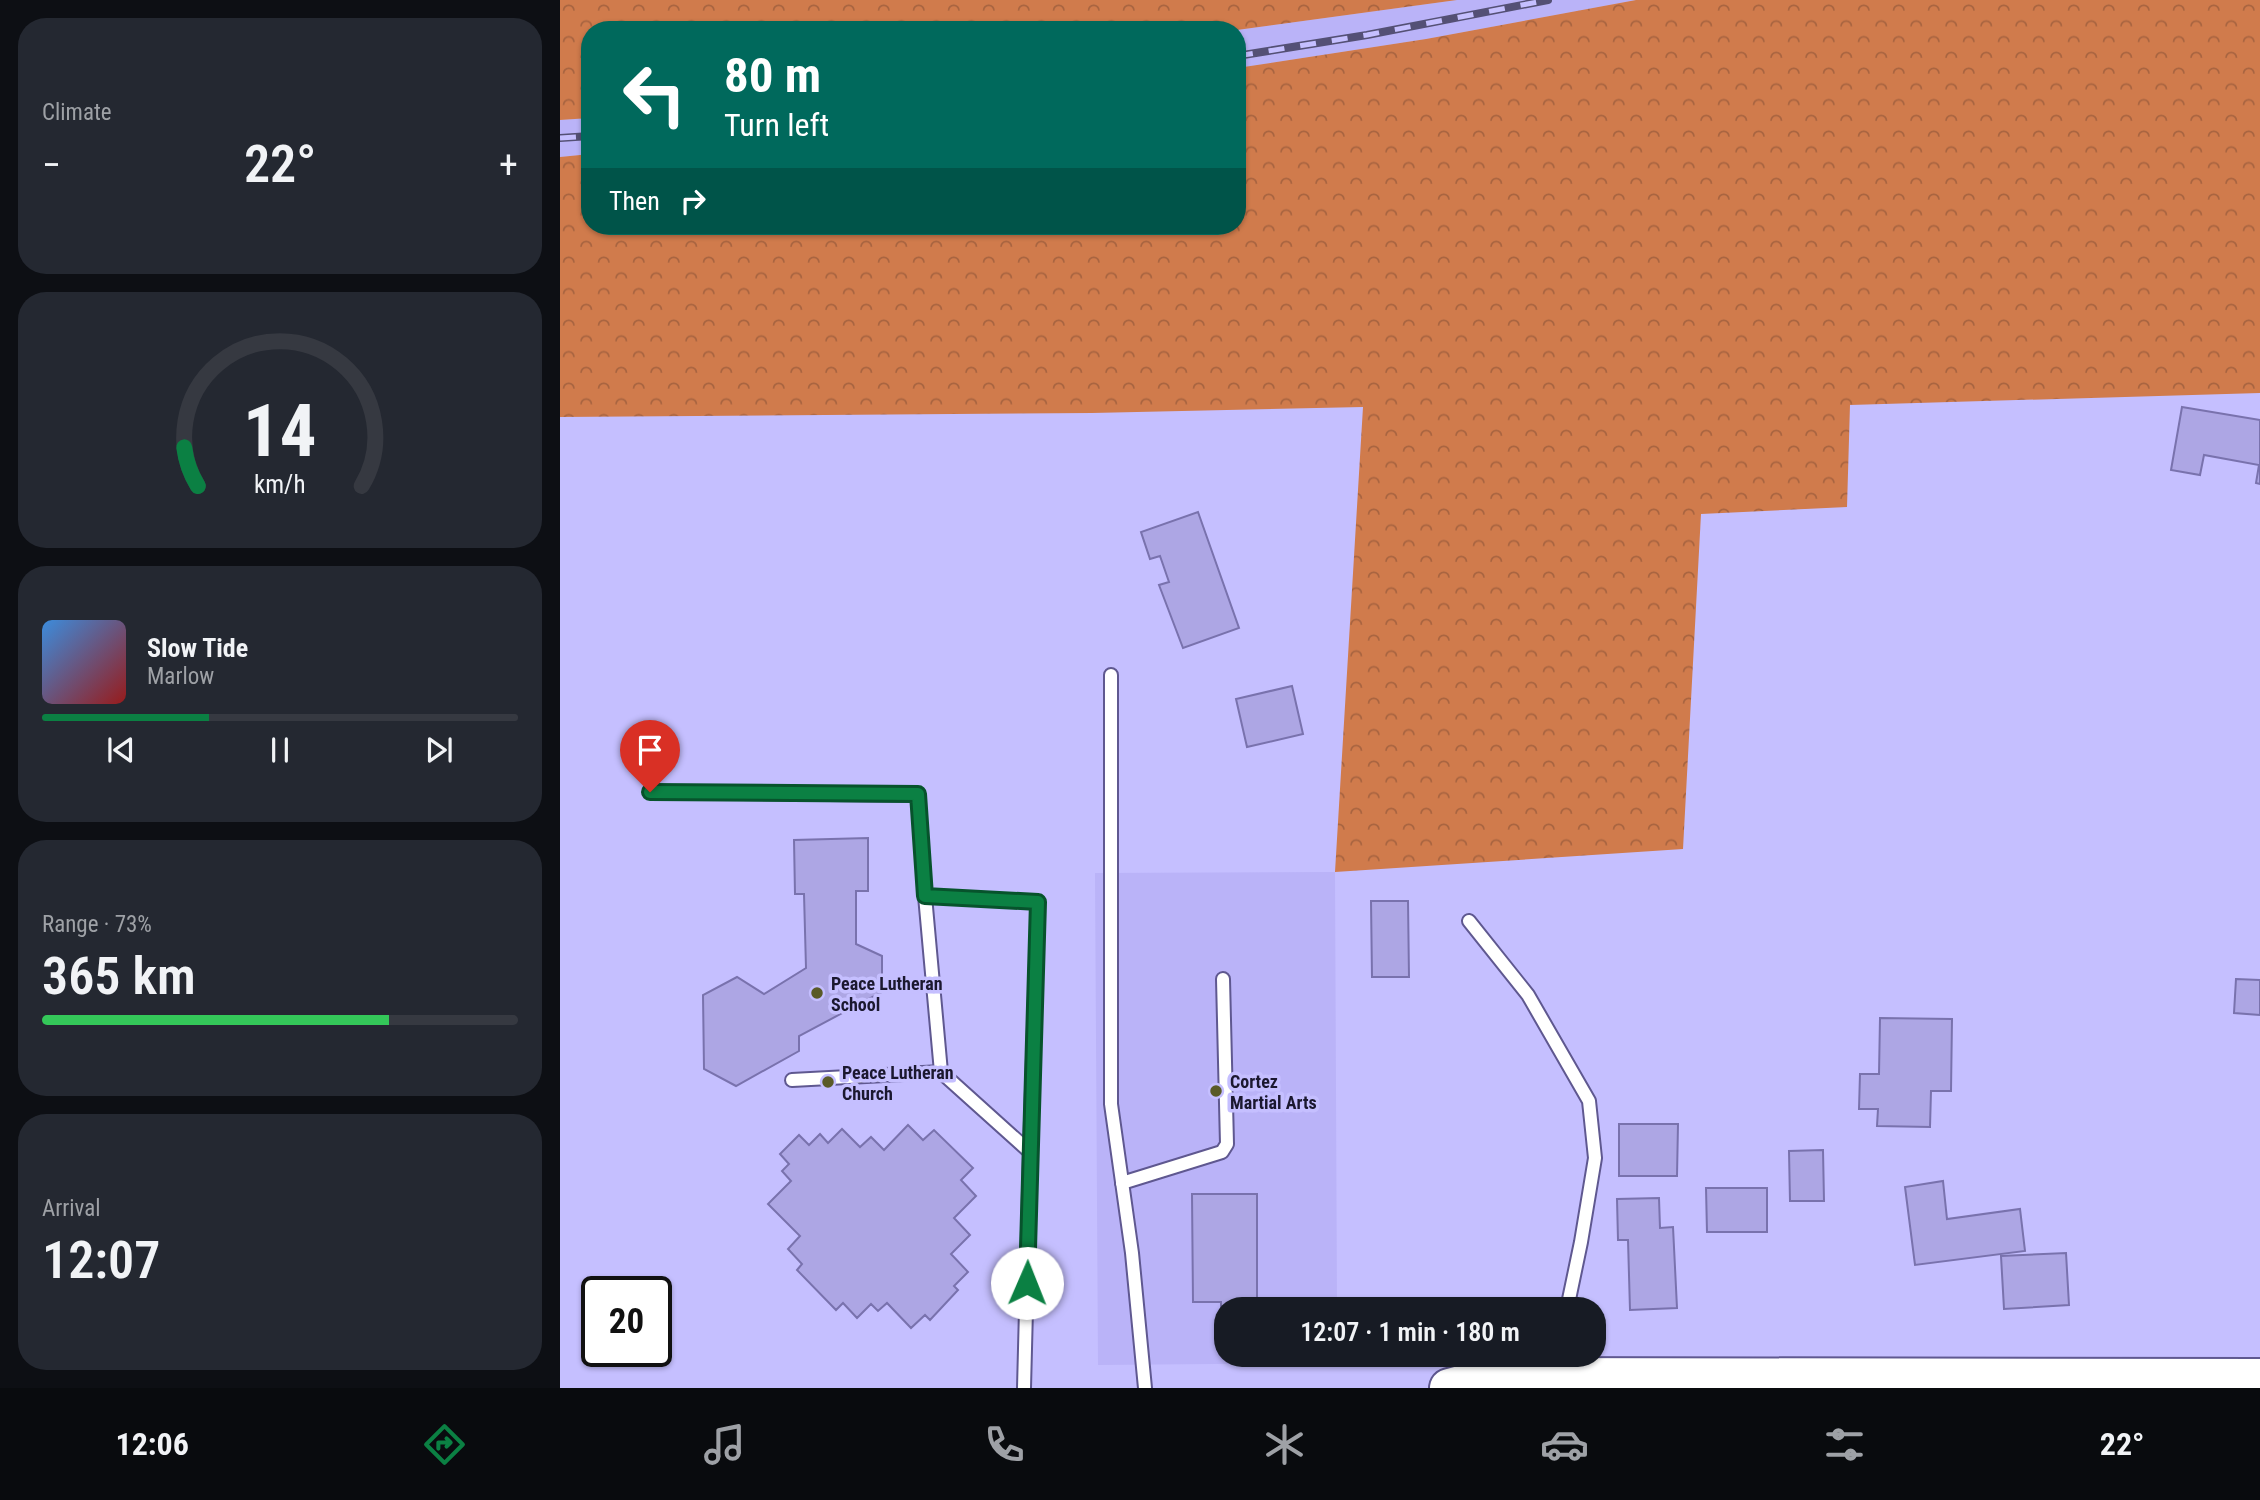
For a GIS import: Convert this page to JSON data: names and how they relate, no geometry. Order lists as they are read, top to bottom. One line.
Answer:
{"places":["Peace Lutheran School","Peace Lutheran Church","Cortez Martial Arts"],"page":{"tile":["Climate",["Range · 73%","365 km"],["Arrival","12:07"]],"turn":["80 m","Turn left"],"heat":["−","22°","+"],"then":"Then","song":["Slow Tide","Marlow"],"limit":"20","trip":"12:07 · 1 min · 180 m","tabs":["12:06","22°"],"gauge":["14","km/h"]}}
